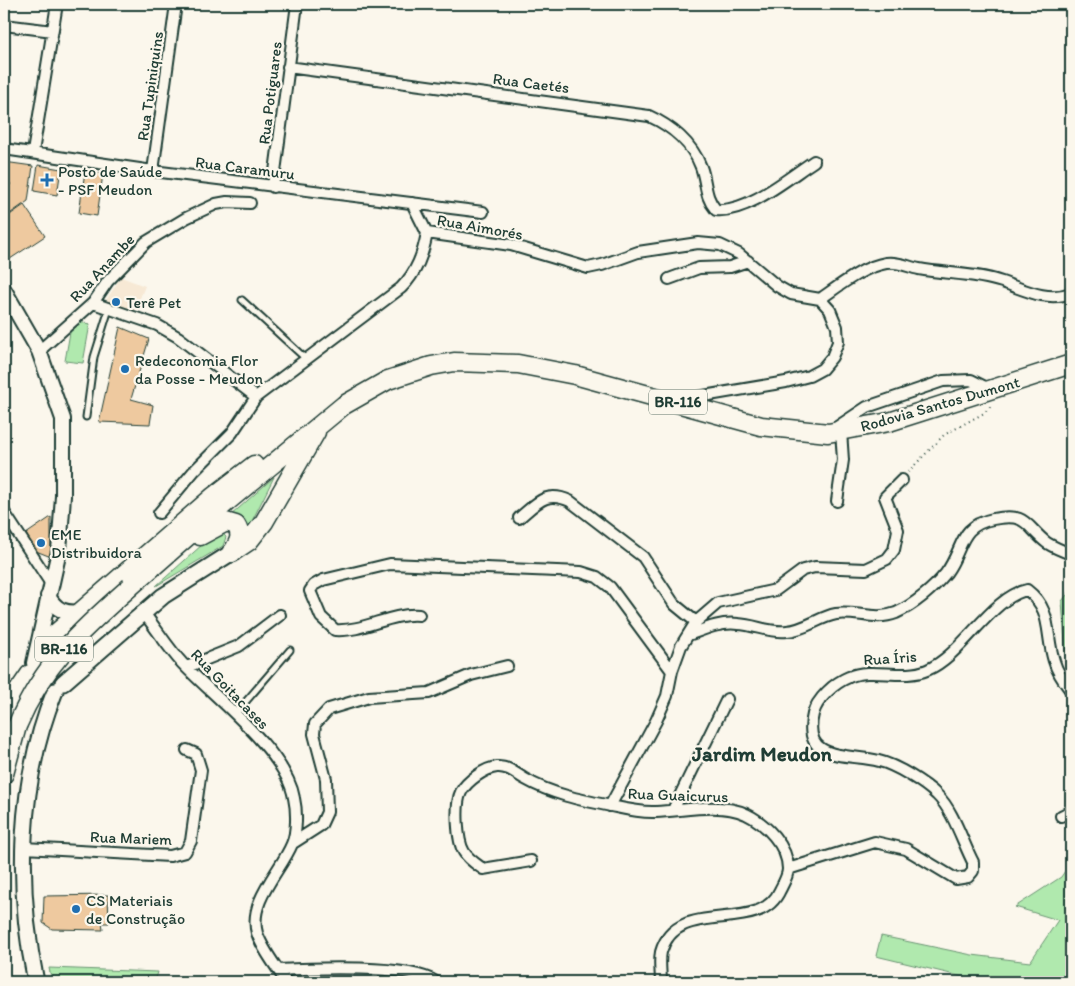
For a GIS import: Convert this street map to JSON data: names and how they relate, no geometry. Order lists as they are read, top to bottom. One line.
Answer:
{"streets":{"highway":["BR-116","Rodovia Santos Dumont"],"street":["Rua Caetés","Rua Tupiniquins","Rua Potiguares","Rua Caramuru","Rua Aimorés","Rua Anambe","Rua Íris","Rua Goitacases","Rua Guaicurus","Rua Mariem"]},"crossings":[["Rua Caetés","Rua Potiguares"],["Rua Tupiniquins","Rua Caramuru"],["Rua Potiguares","Rua Caramuru"],["BR-116","Rodovia Santos Dumont"],["Rua Íris","Rua Guaicurus"]],"districts":["Jardim Meudon"],"places":{"health":["Posto de Saúde - PSF Meudon"],"other":["Terê Pet","Redeconomia Flor da Posse - Meudon","EME Distribuidora","CS Materiais de Construção"]}}
